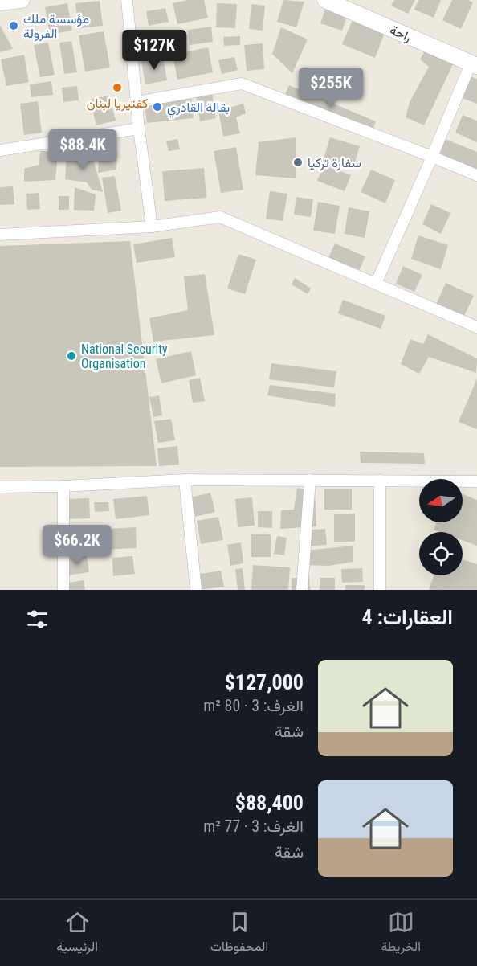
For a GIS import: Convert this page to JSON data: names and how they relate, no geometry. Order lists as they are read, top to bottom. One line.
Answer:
{"streets":{"street":["راحة"]},"places":["مؤسسة ملك الفرولة","كفتيريا لبنان","بقالة القادري","سفارة تركيا","National Security Organisation"],"north":"left","page":{"price":["$127K","$255K","$88.4K","$66.2K"],"heading":"العقارات: 4","list":[{"name":"$127,000","note":"الغرف: 3 · 80 m² · شقة"},{"name":"$88,400","note":"الغرف: 3 · 77 m² · شقة"}],"tabs":["الخريطة","المحفوظات","الرئيسية"]}}
